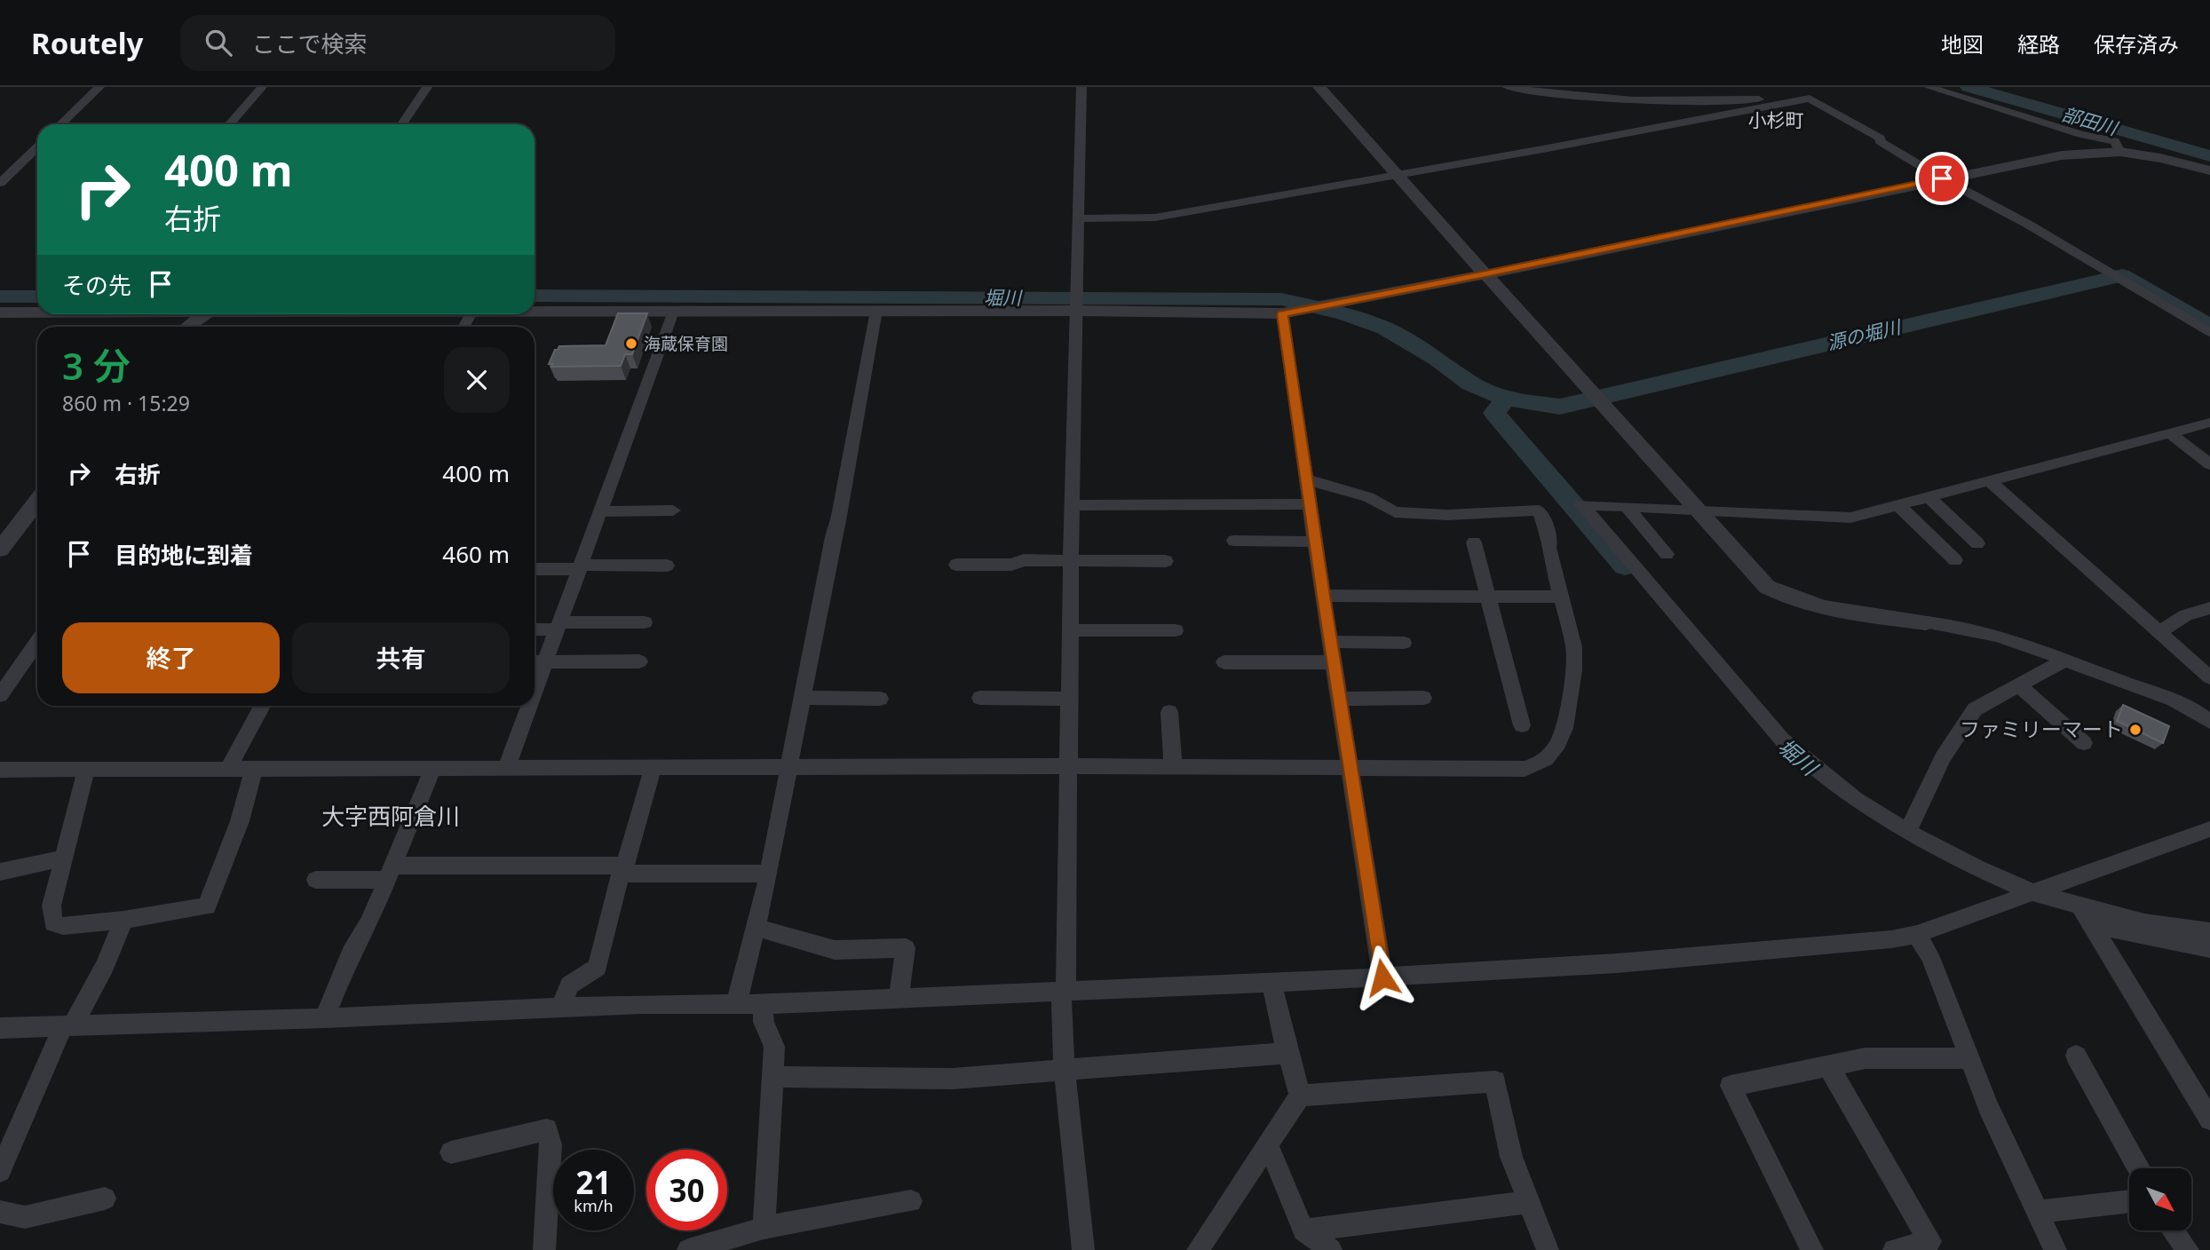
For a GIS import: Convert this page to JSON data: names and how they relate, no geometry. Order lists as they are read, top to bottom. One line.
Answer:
{"districts":["小杉町","大字西阿倉川"],"water":["部田川","堀川","源の堀川"],"places":["海蔵保育園","ファミリーマート"],"north":"bottom right","page":{"header":"Routely","search":"ここで検索","nav":["地図","経路","保存済み"],"turn":["400 m","右折"],"then":"その先","heading":["3 分","860 m · 15:29"],"list":[{"name":"右折","value":"400 m"},{"name":"目的地に到着","value":"460 m"}],"buttons":["終了","共有"],"speed":"21 km/h","limit":"30"}}
